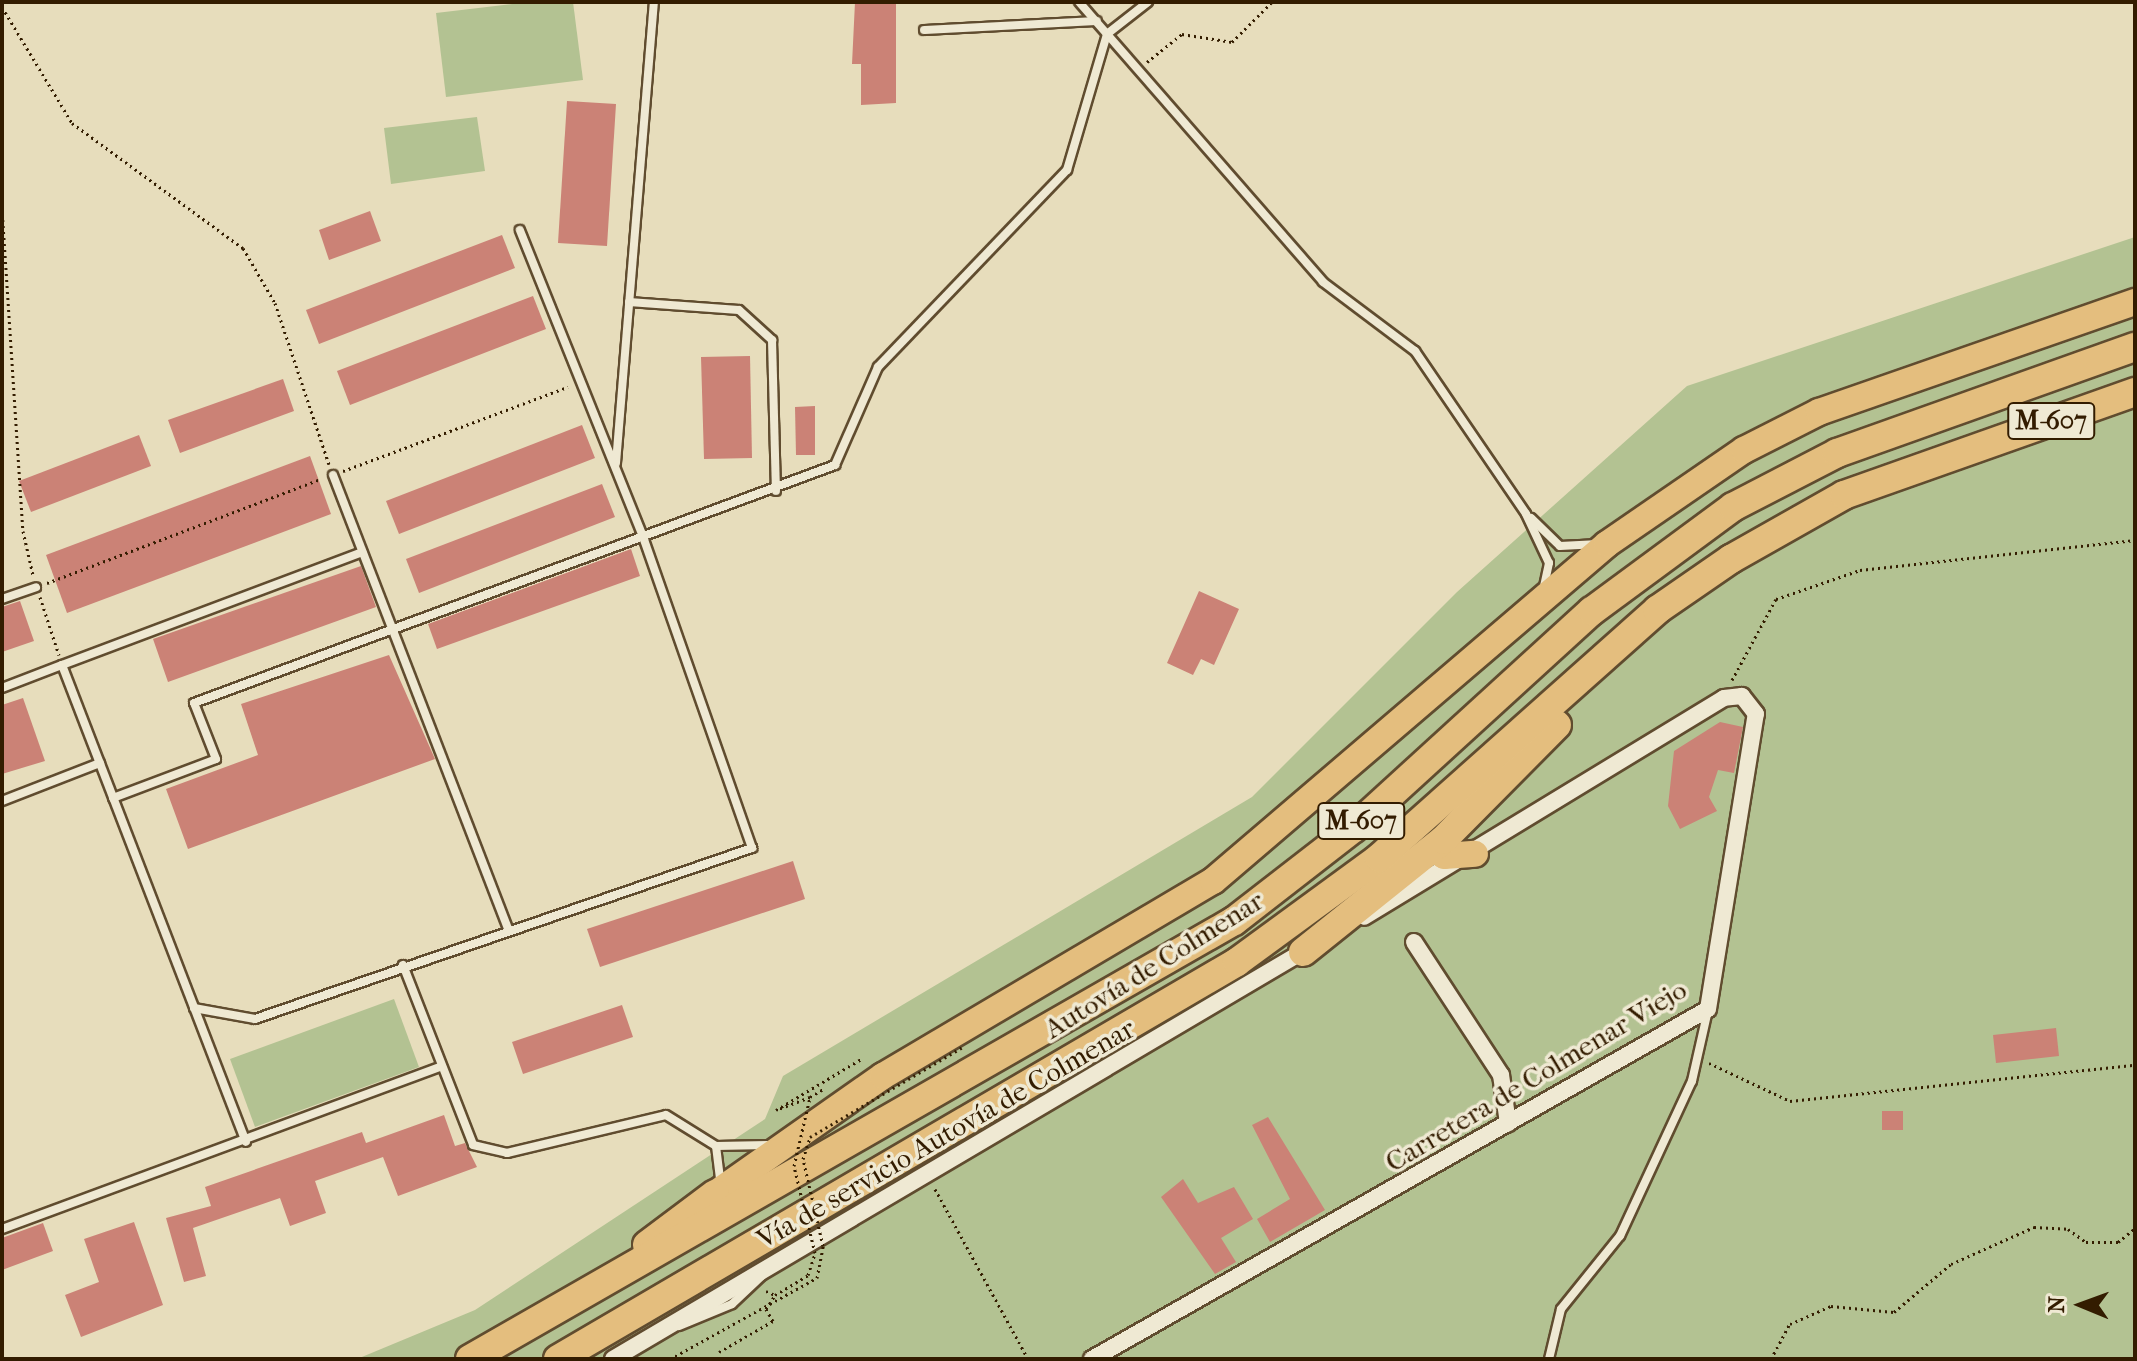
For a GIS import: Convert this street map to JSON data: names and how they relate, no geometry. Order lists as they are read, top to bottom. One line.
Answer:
{"streets":{"highway":["M-607","Autovía de Colmenar"],"street":["Carretera de Colmenar Viejo","Vía de servicio Autovía de Colmenar"]},"north":"left"}
